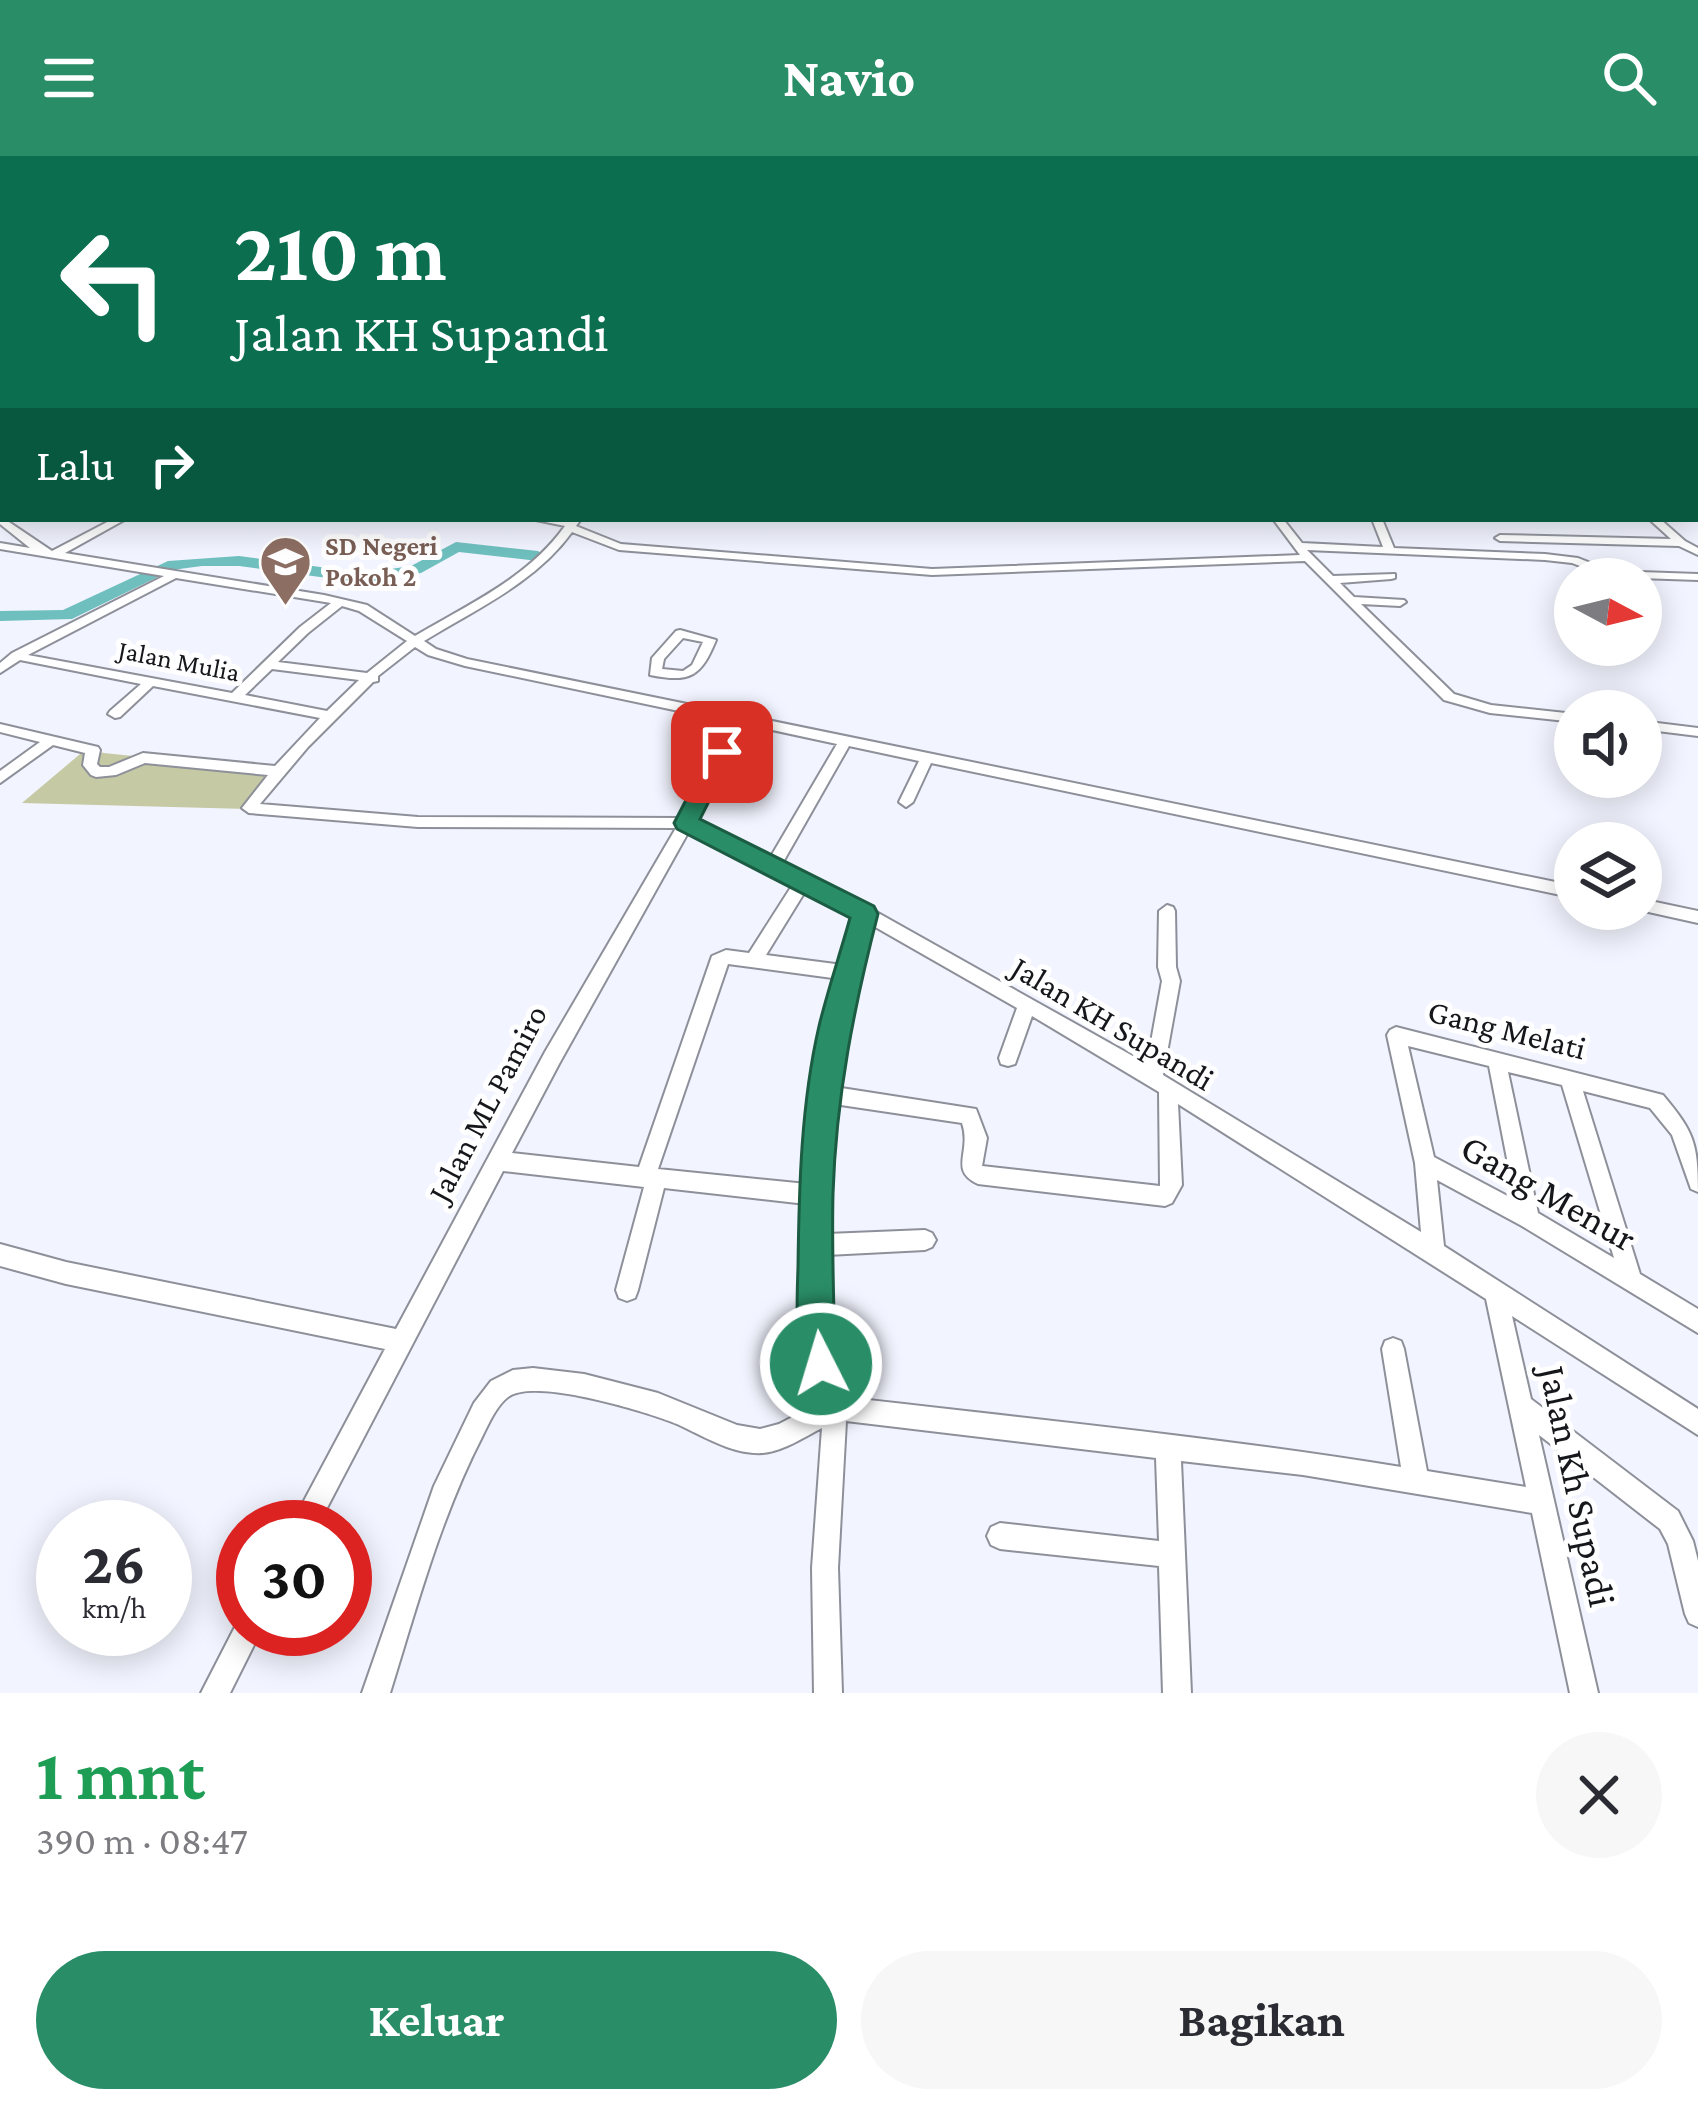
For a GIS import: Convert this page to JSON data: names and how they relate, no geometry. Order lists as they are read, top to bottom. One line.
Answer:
{"streets":{"street":["Jalan Mulia","Jalan KH Supandi","Gang Melati","Jalan ML Pamiro","Gang Menur","Jalan Kh Supadi"]},"crossings":[["Jalan KH Supandi","Gang Melati"],["Jalan KH Supandi","Jalan ML Pamiro"],["Jalan KH Supandi","Jalan Kh Supadi"],["Gang Melati","Gang Menur"]],"places":{"school or university":["SD Negeri Pokoh 2"]},"north":"right","page":{"header":"Navio","turn":["210 m","Jalan KH Supandi"],"then":"Lalu","speed":"26 km/h","limit":"30","heading":["1 mnt","390 m · 08:47"],"buttons":["Keluar","Bagikan"]}}
